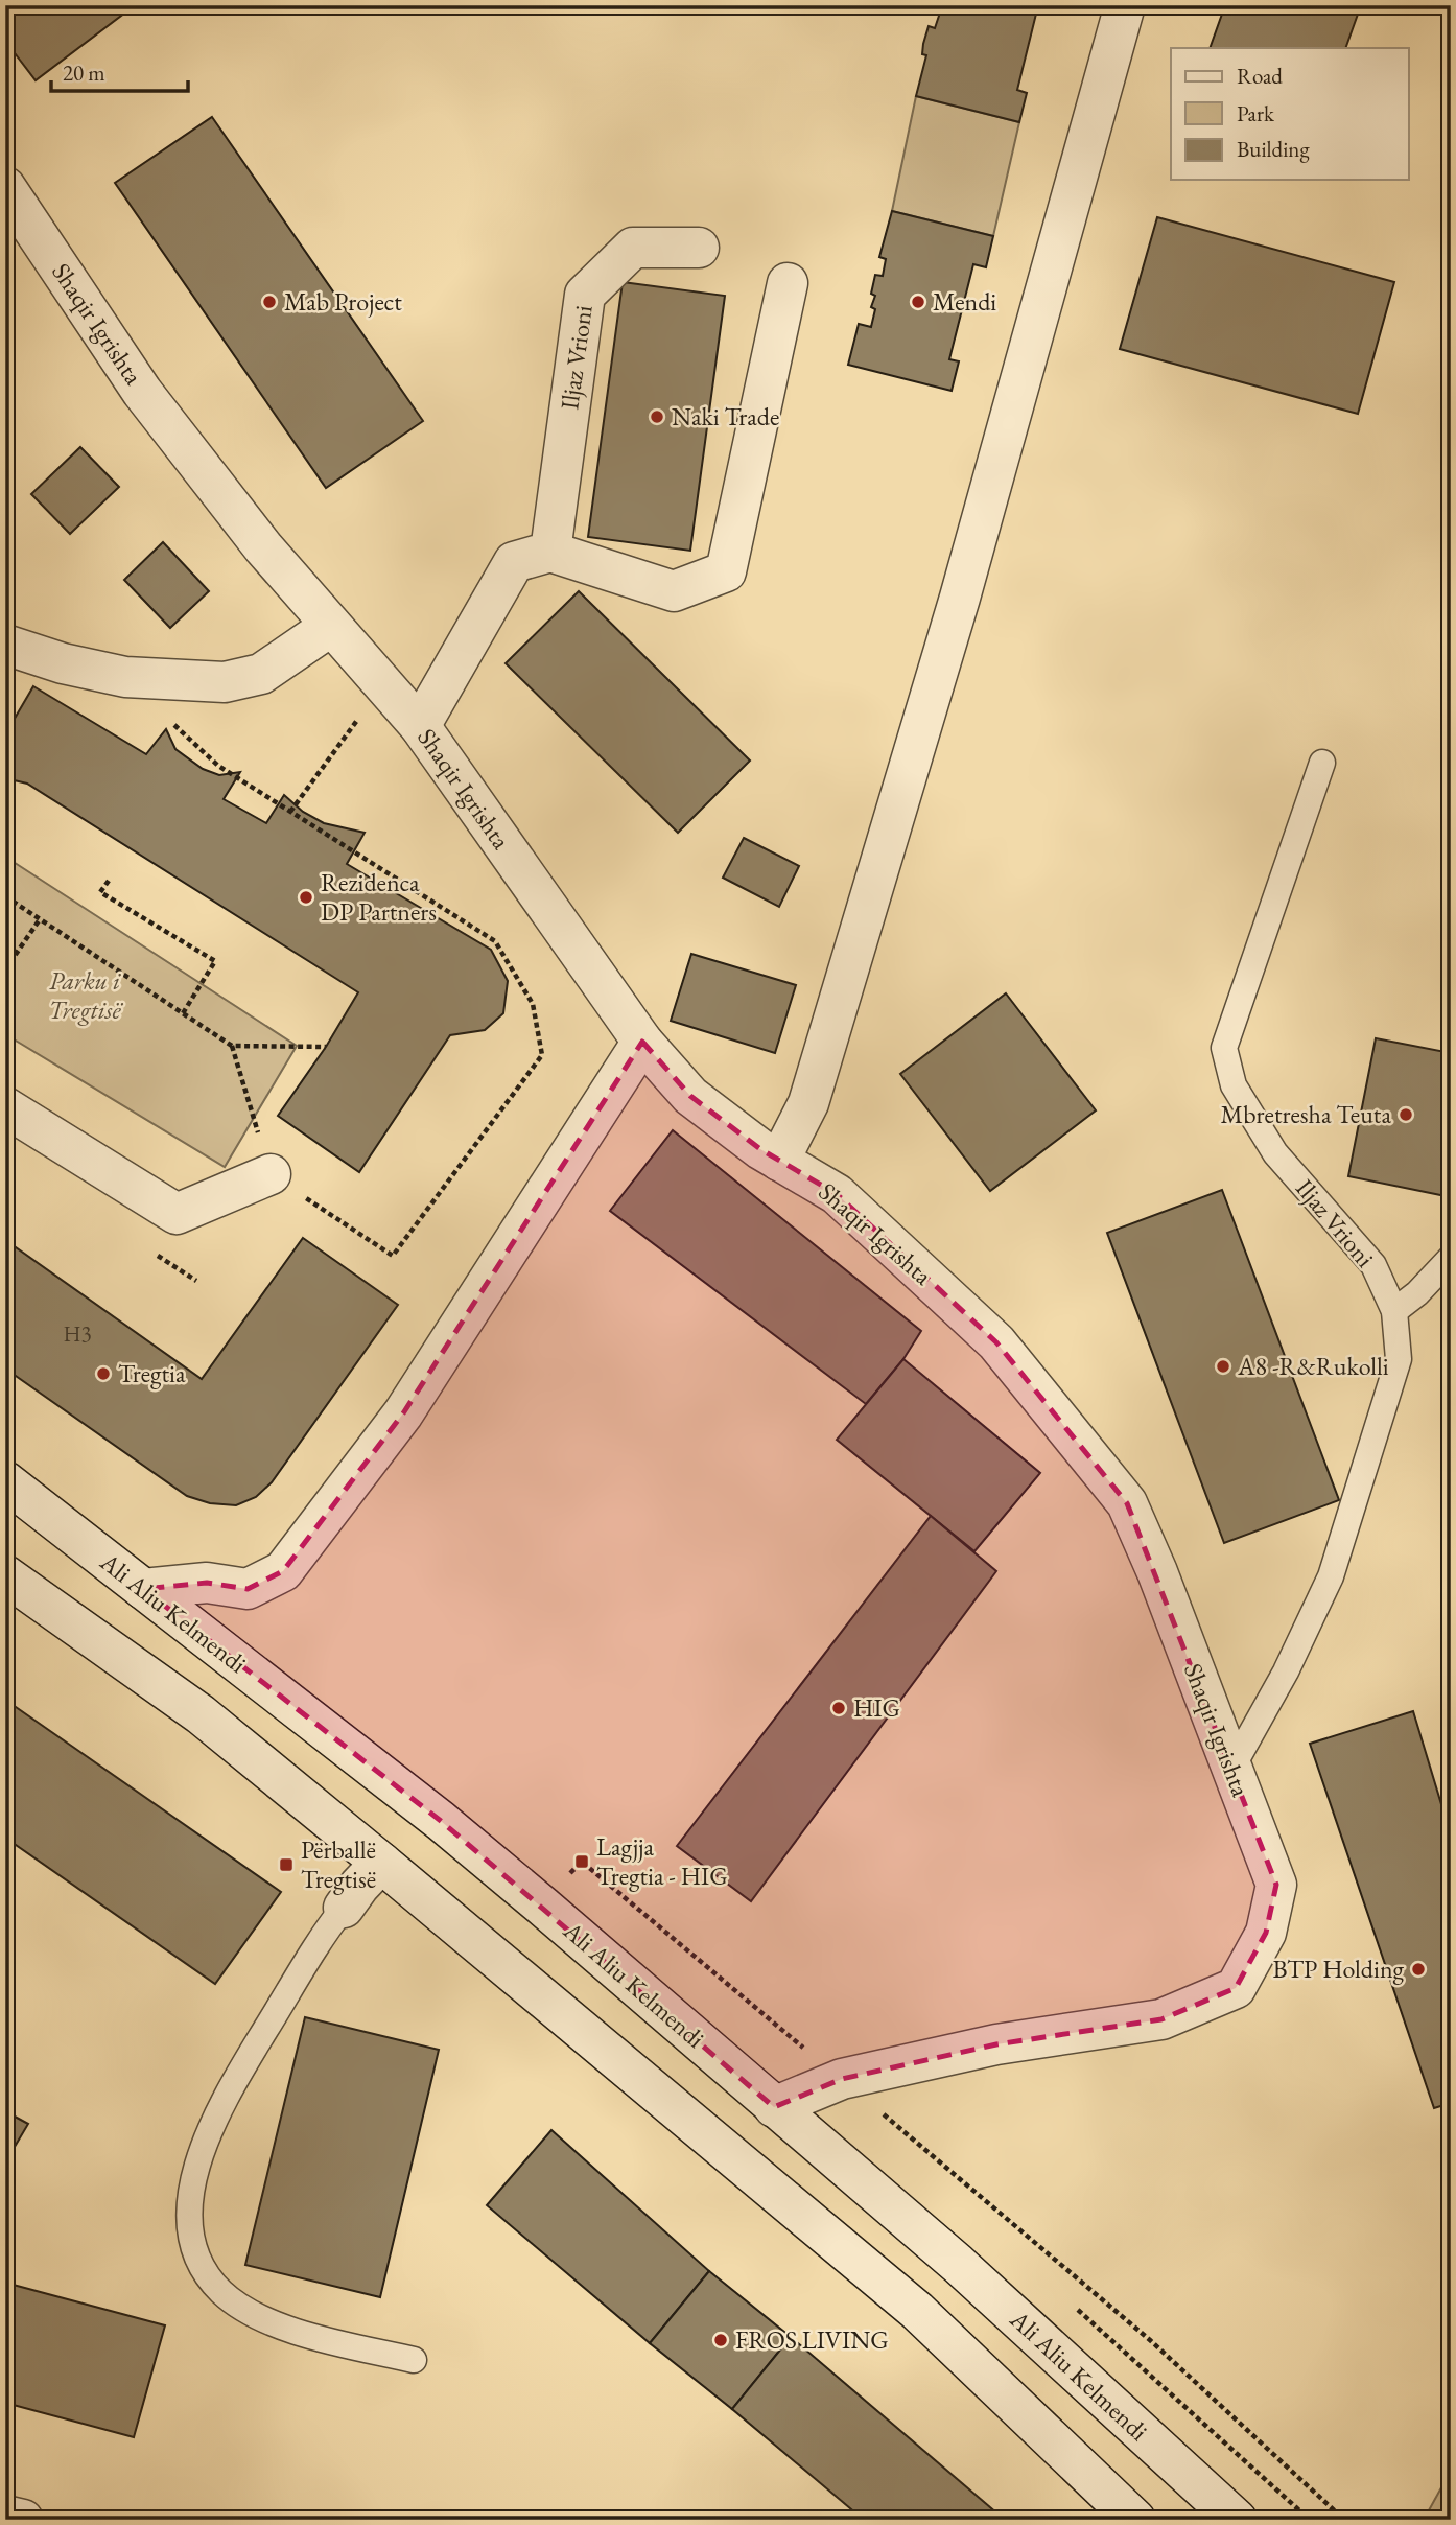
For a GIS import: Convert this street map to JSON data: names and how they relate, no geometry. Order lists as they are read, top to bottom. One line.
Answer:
{"streets":{"street":["Shaqir Igrishta","Iljaz Vrioni","Ali Aliu Kelmendi"]},"crossings":[["Shaqir Igrishta","Iljaz Vrioni"],["Shaqir Igrishta","Ali Aliu Kelmendi"]],"parks":["Parku i Tregtisë"],"places":{"other":["Mab Project","Mendi","Naki Trade","Rezidenca DP Partners","Mbretresha Teuta","A8 -R&Rukolli","Tregtia","HIG","BTP Holding","FROS LIVING"],"transit":["Lagjja Tregtia - HIG","Përballë Tregtisë"]},"house_numbers":["H3"],"legend":["Road","Park","Building"],"scale_bar":"20 m"}
